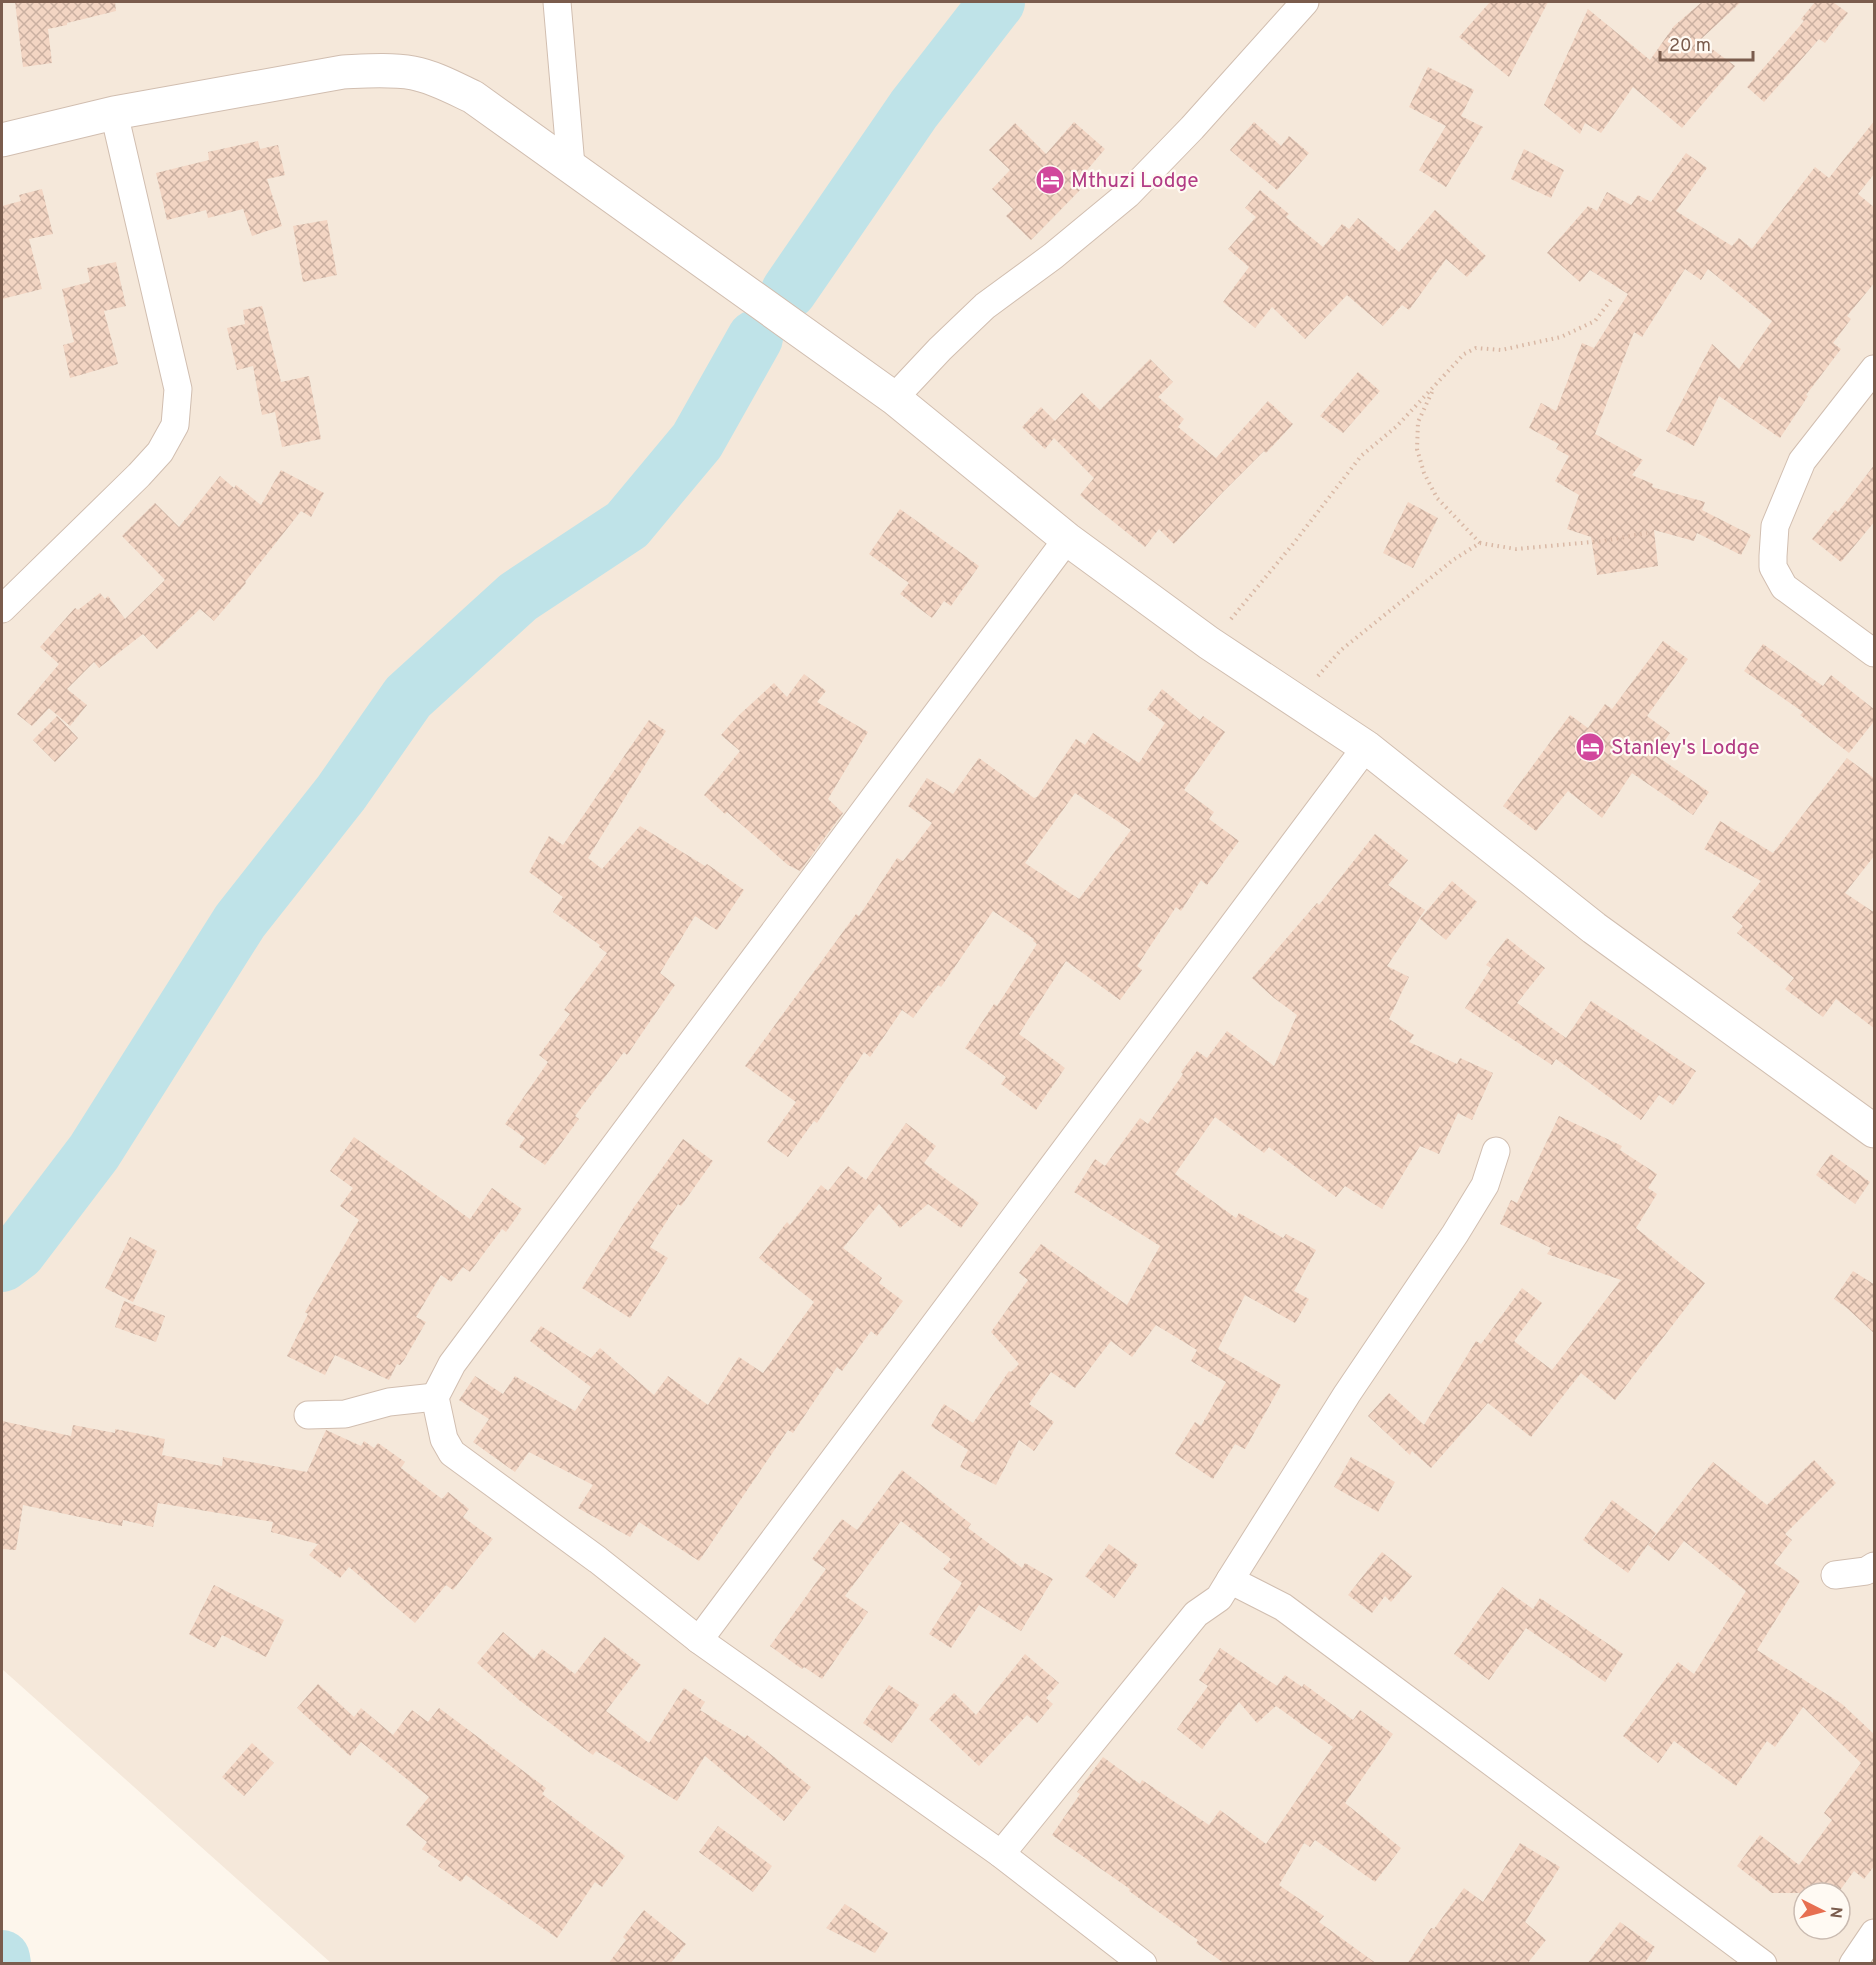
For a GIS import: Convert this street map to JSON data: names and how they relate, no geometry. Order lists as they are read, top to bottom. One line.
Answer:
{"places":{"hotel":["Mthuzi Lodge","Stanley's Lodge"]},"scale_bar":"20 m","north":"right"}
